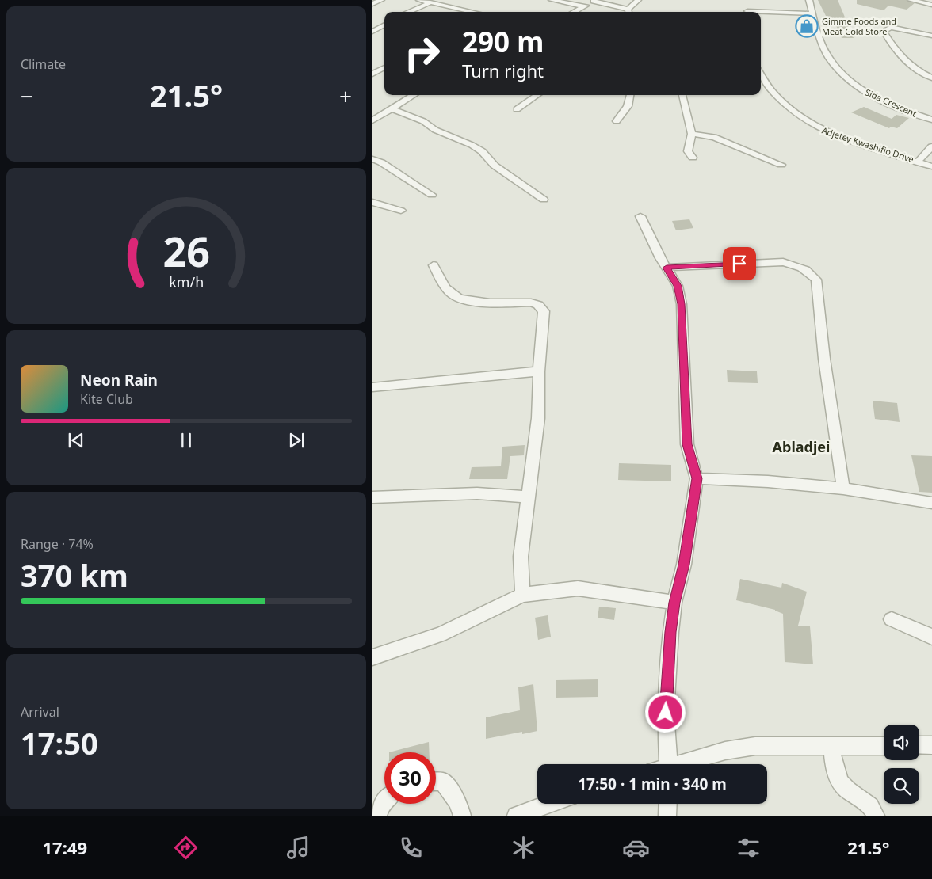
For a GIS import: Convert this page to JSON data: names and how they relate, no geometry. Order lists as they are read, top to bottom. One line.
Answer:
{"streets":{"street":["Sida Crescent","Adjetey Kwashifio Drive"]},"districts":["Abladjei"],"places":{"shop":["Gimme Foods and Meat Cold Store"]},"page":{"tile":["Climate",["Range · 74%","370 km"],["Arrival","17:50"]],"turn":["290 m","Turn right"],"heat":["−","21.5°","+"],"song":["Neon Rain","Kite Club"],"limit":"30","trip":"17:50 · 1 min · 340 m","tabs":["17:49","21.5°"],"gauge":["26","km/h"]}}
